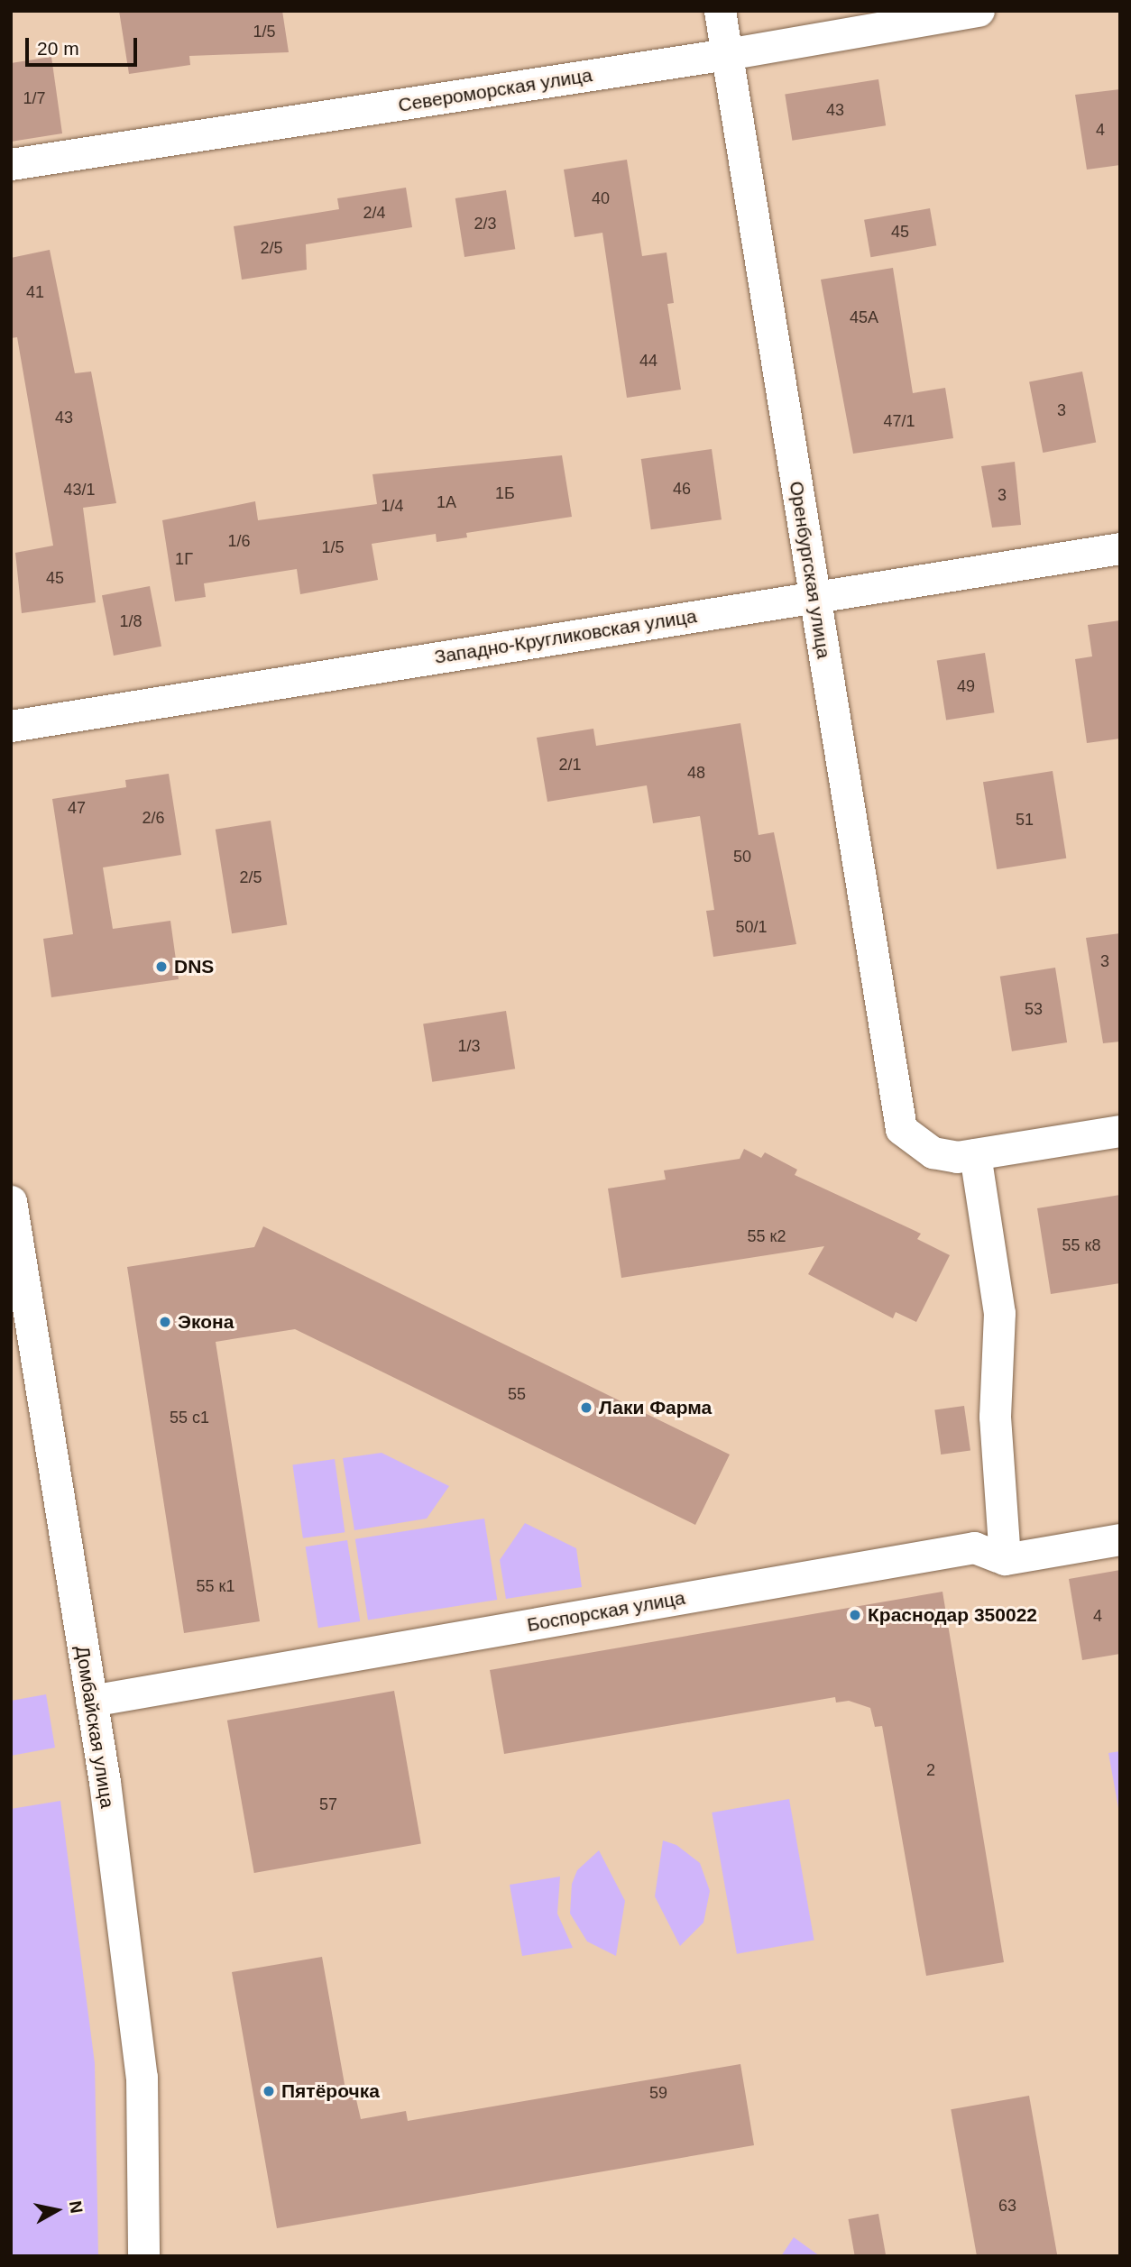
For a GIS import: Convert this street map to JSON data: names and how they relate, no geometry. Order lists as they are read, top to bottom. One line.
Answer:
{"streets":{"street":["Североморская улица","Оренбургская улица","Западно-Кругликовская улица","Боспорская улица","Домбайская улица"]},"crossings":[["Североморская улица","Оренбургская улица"],["Оренбургская улица","Западно-Кругликовская улица"],["Боспорская улица","Домбайская улица"]],"places":["DNS","Экона","Лаки Фарма","Краснодар 350022","Пятёрочка"],"house_numbers":["1/5","1/7","43","4","40","2/4","2/3","45","2/5","41","45А","44","3","43","47/1","46","43/1","1Б","3","1А","1/4","1/6","1/5","1Г","45","1/8","49","2/1","48","47","2/6","51","50","2/5","50/1","3","53","1/3","55 к2","55 к8","55","55 с1","55 к1","4","2","57","59","63"],"scale_bar":"20 m","north":"right"}
